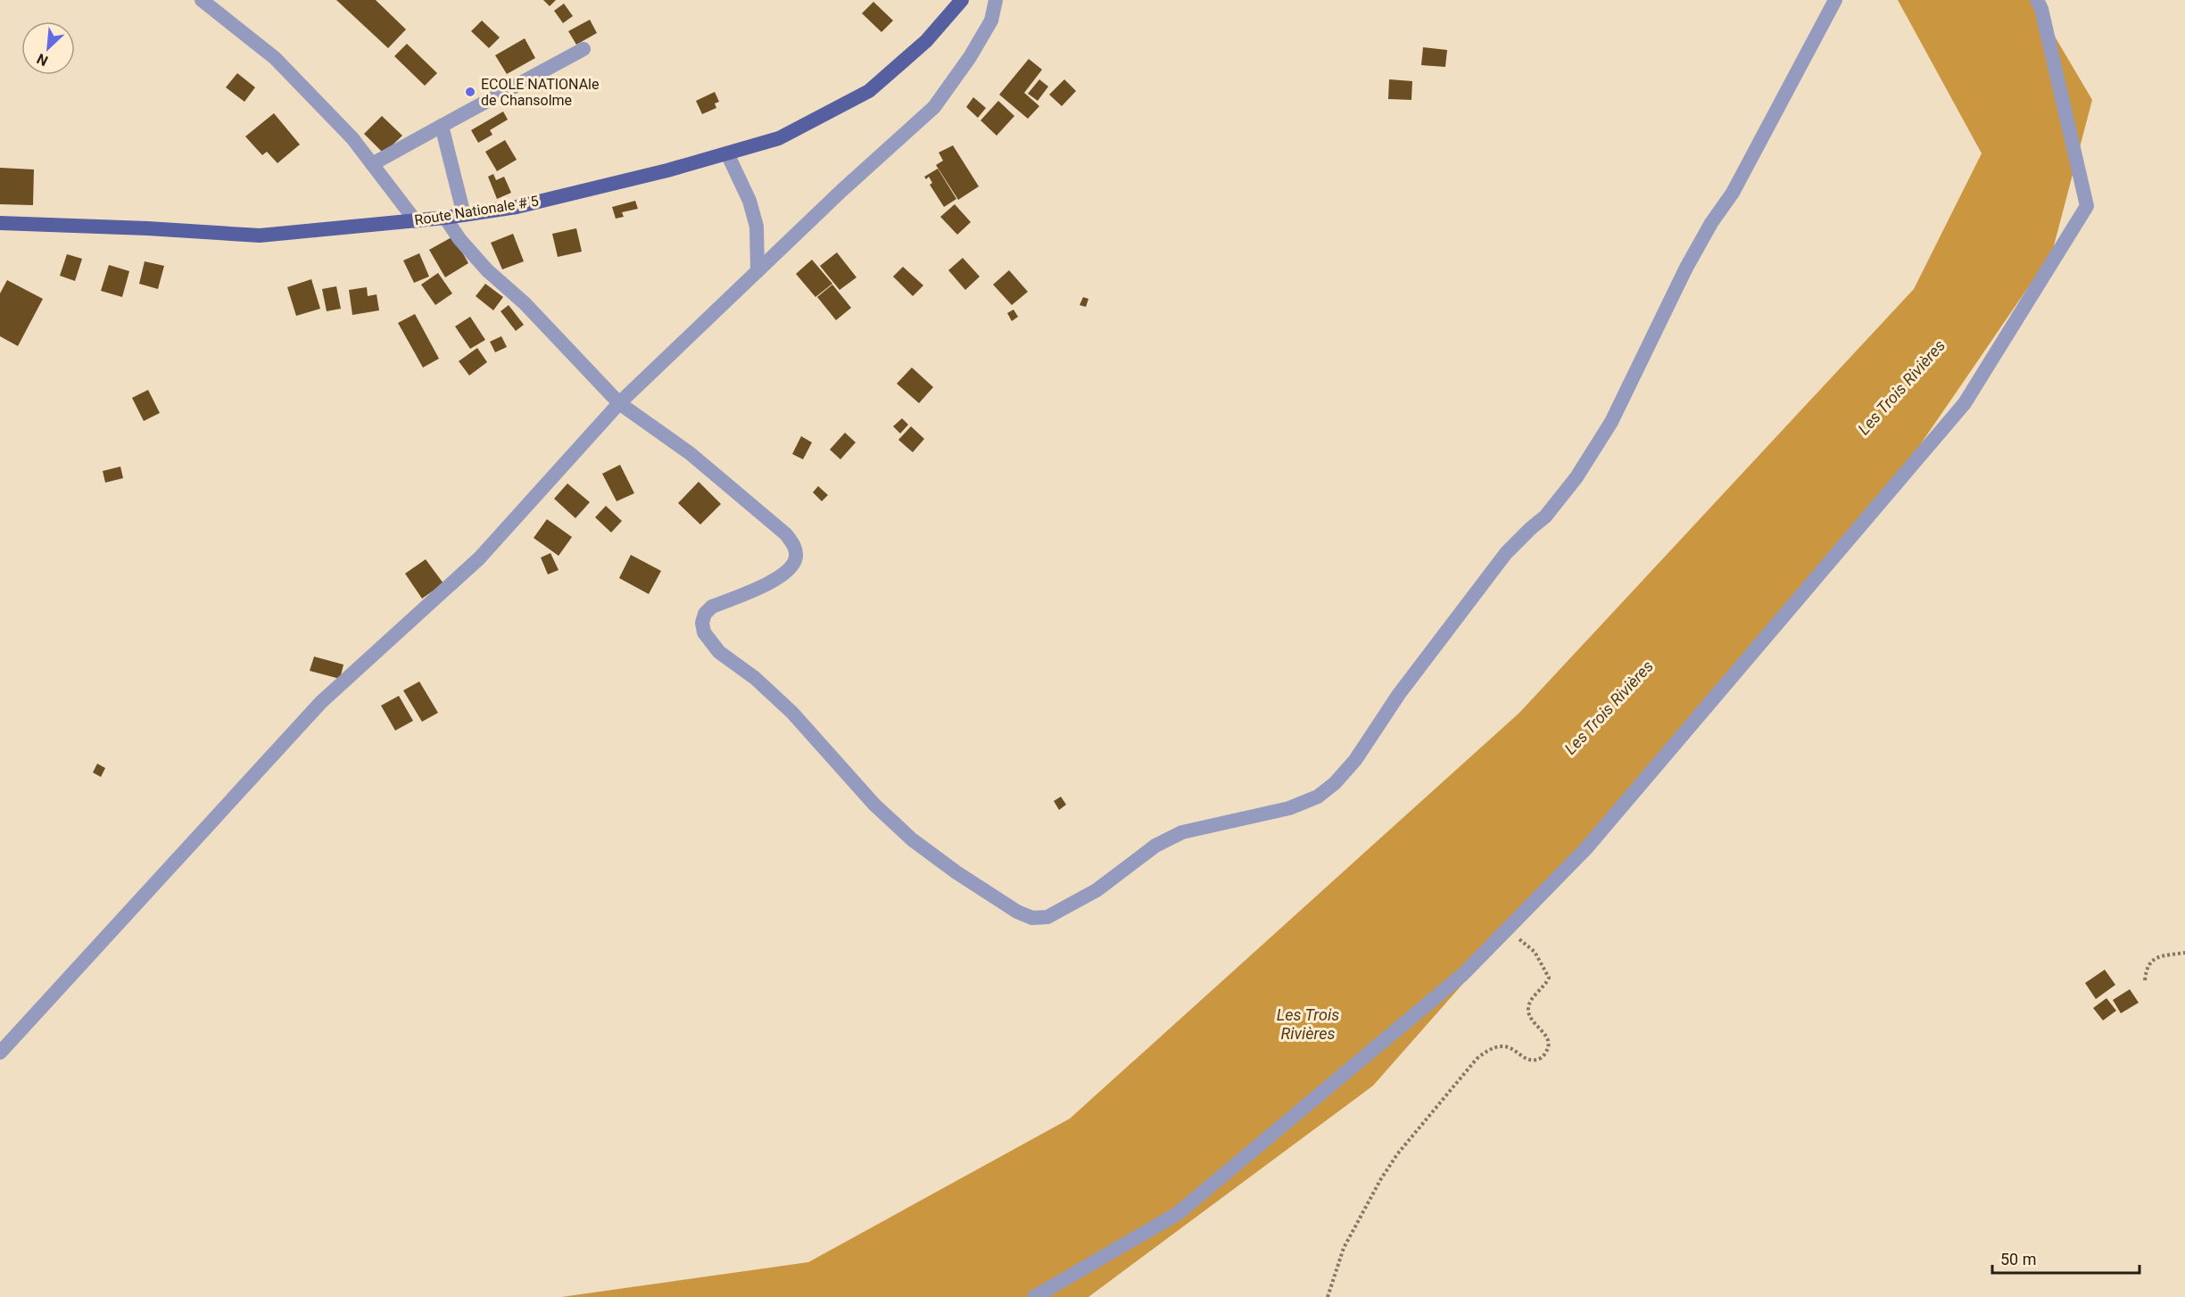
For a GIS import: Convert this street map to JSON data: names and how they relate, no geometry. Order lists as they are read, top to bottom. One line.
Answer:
{"streets":{"main road":["Route Nationale # 5"]},"water":["Les Trois Rivières"],"places":["ECOLE NATIONAle de Chansolme"],"scale_bar":"50 m","north":"bottom left"}
